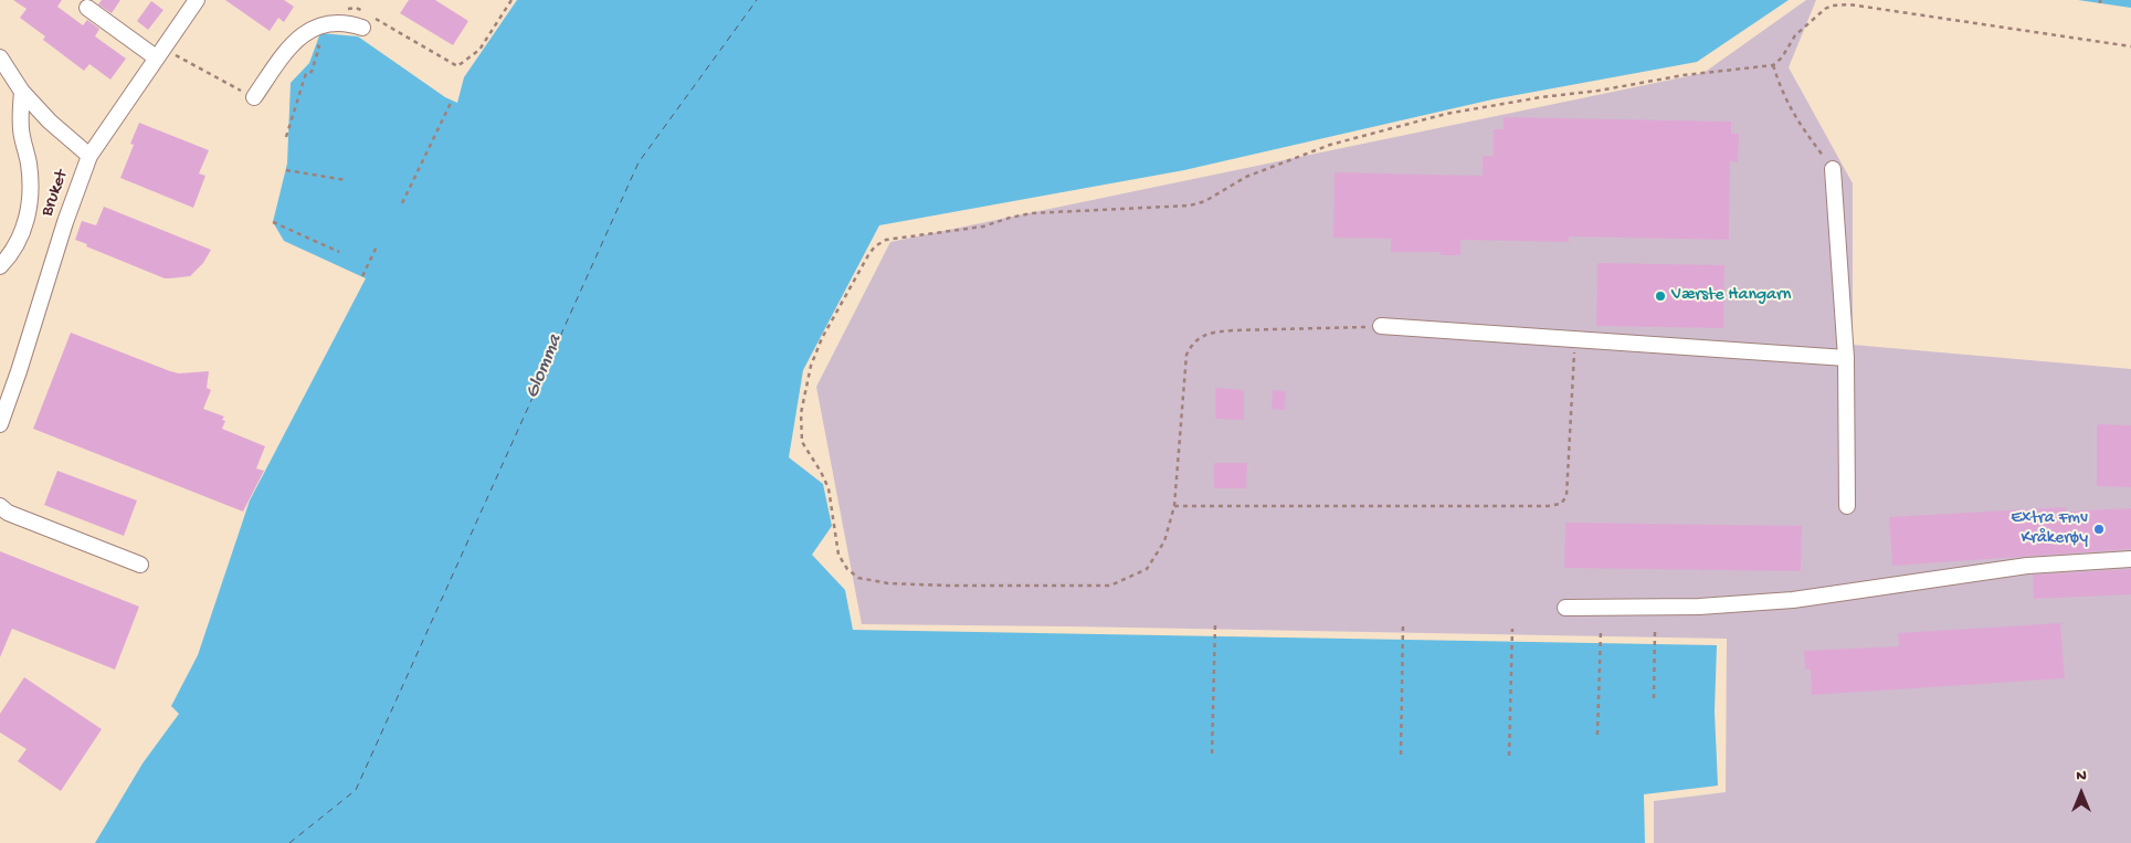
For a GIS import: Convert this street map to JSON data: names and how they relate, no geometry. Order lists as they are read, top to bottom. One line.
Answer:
{"streets":{"street":["Bruket"]},"water":["Glomma"],"places":["Værste Hangarn","Extra Fmv Kråkerøy"],"north":"top"}
